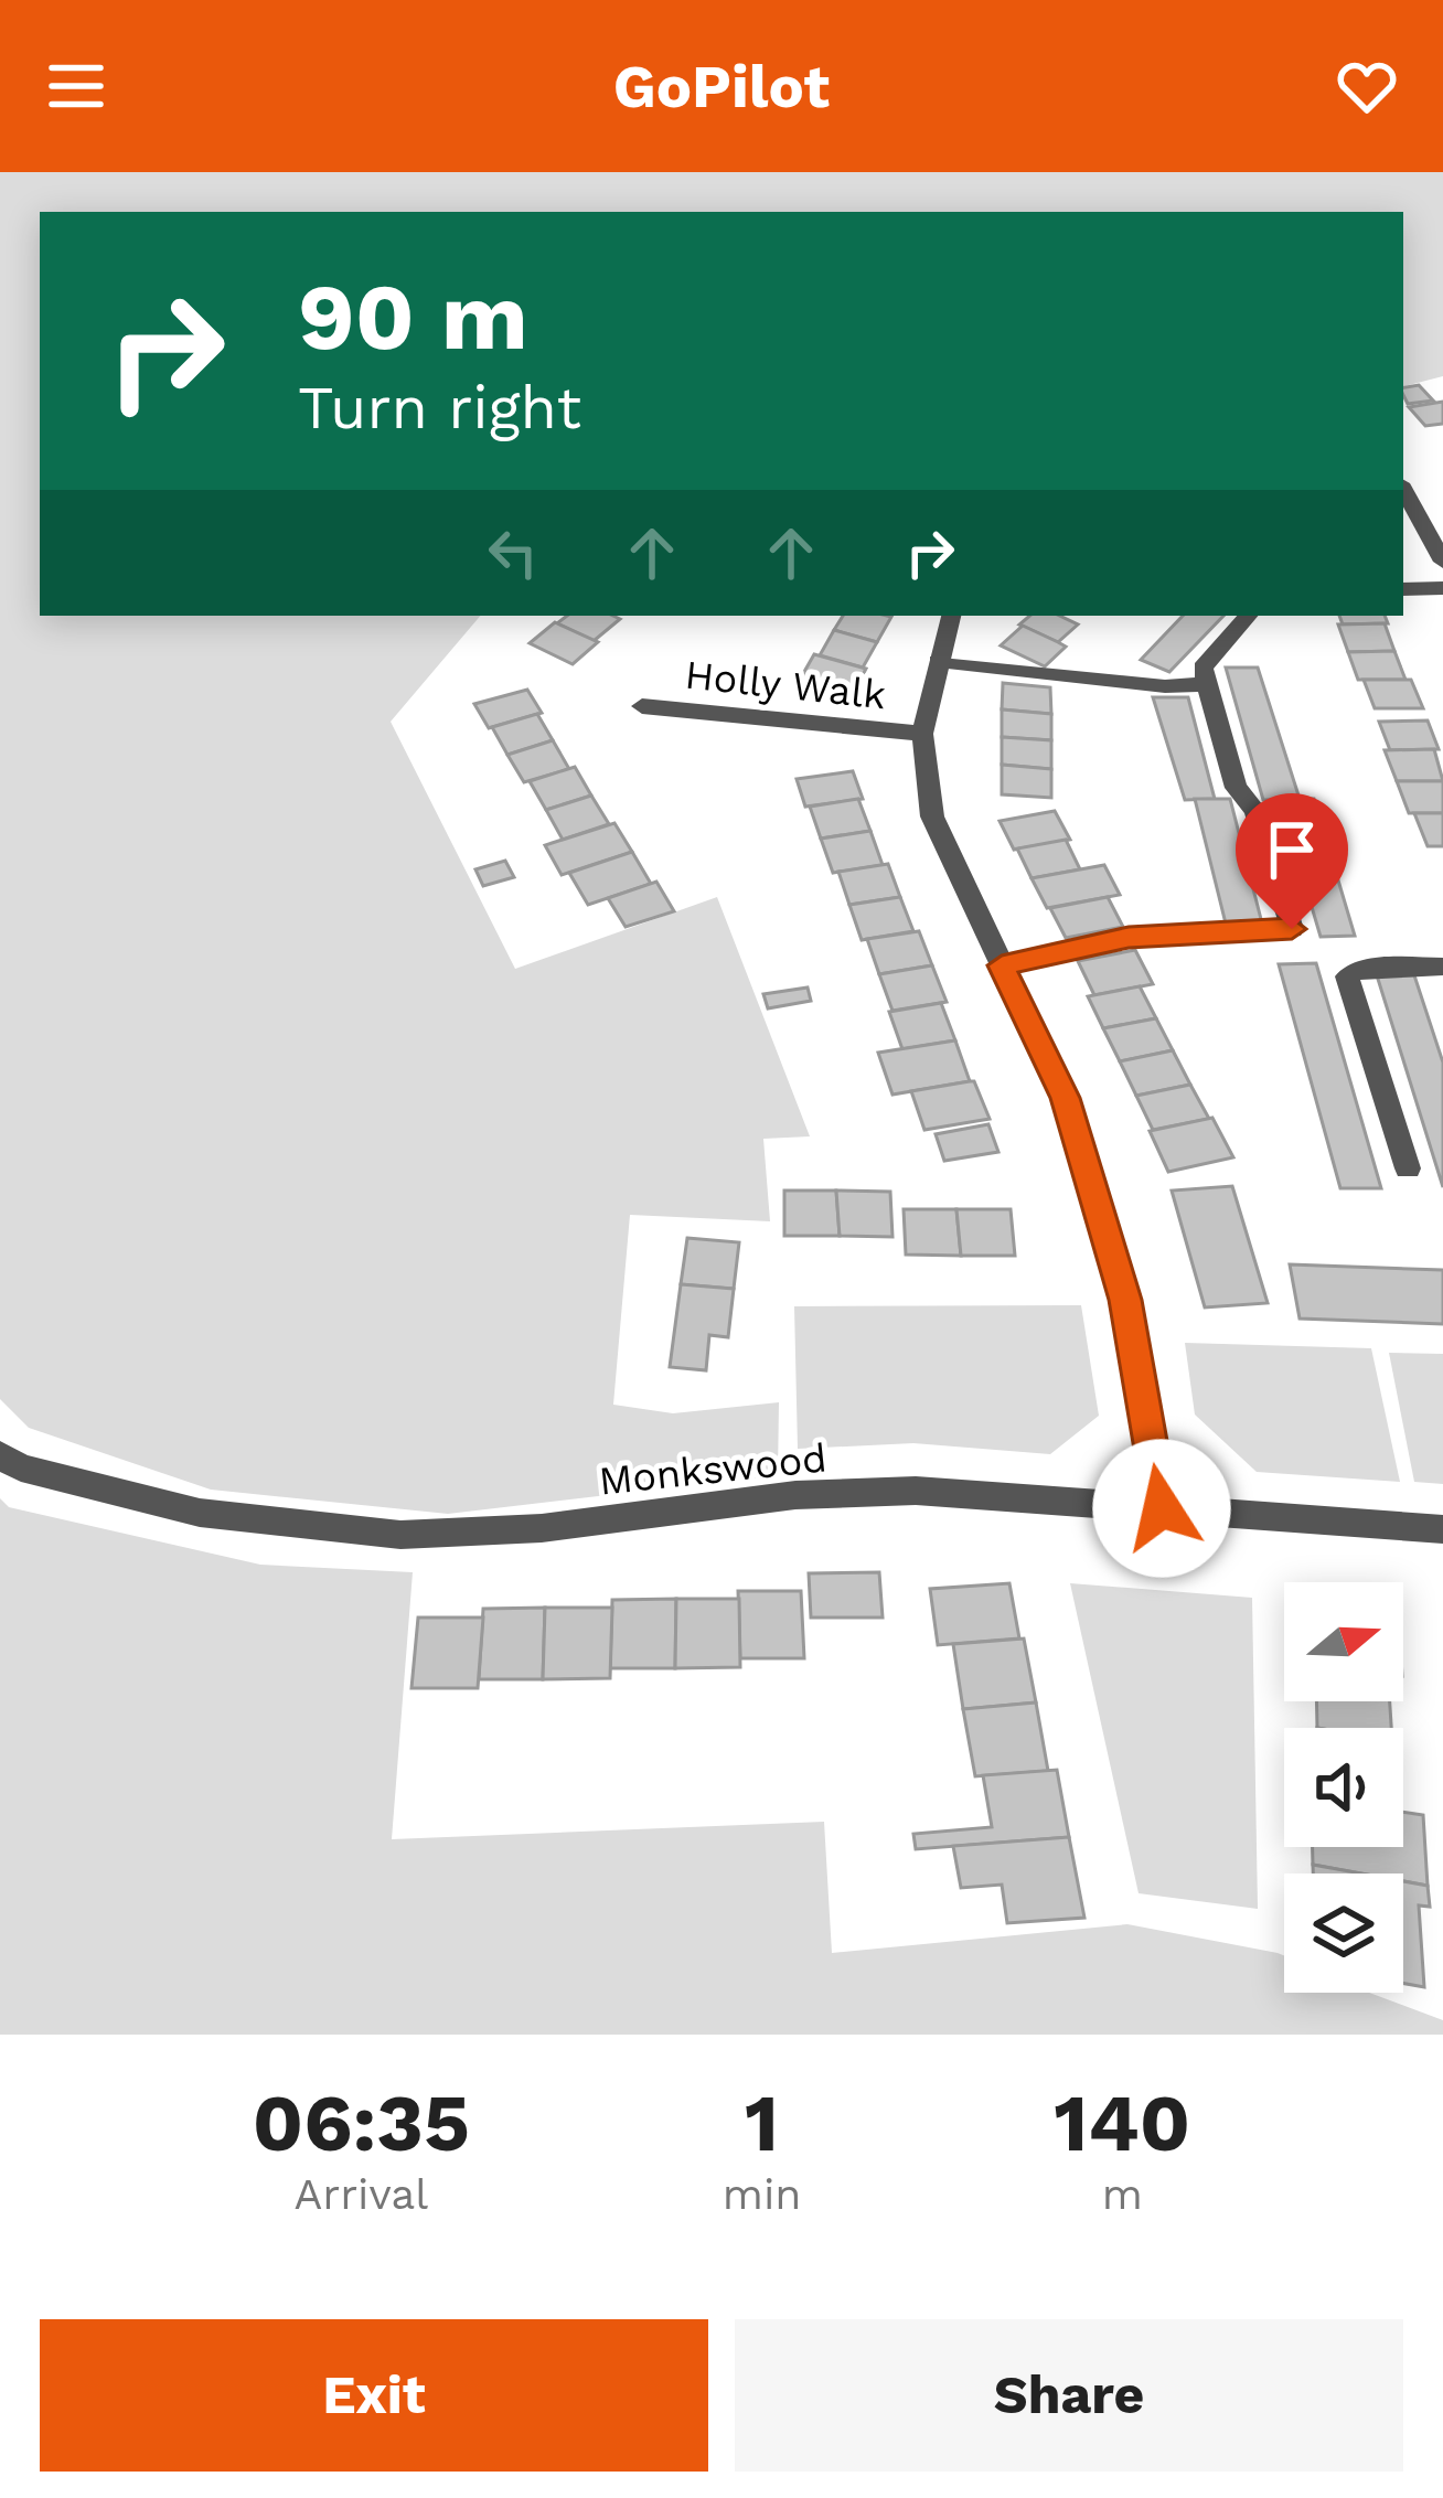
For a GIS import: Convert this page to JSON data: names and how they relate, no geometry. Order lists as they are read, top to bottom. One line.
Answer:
{"streets":{"street":["Holly Walk","Monkswood"]},"north":"right","page":{"header":"GoPilot","turn":["90 m","Turn right"],"eta":["06:35","Arrival","1","min","140","m"],"buttons":["Exit","Share"]}}
